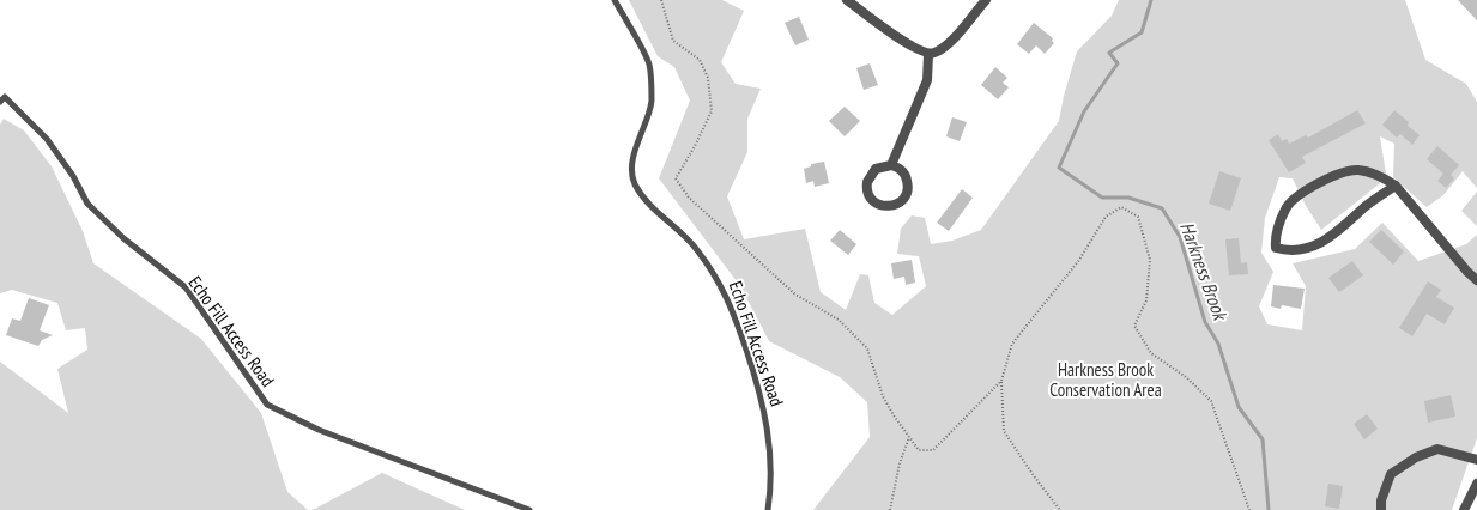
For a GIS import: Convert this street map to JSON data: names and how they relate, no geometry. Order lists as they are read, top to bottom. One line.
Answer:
{"streets":{"lane":["Echo Fill Access Road"]},"water":["Harkness Brook"],"parks":["Harkness Brook Conservation Area"]}
